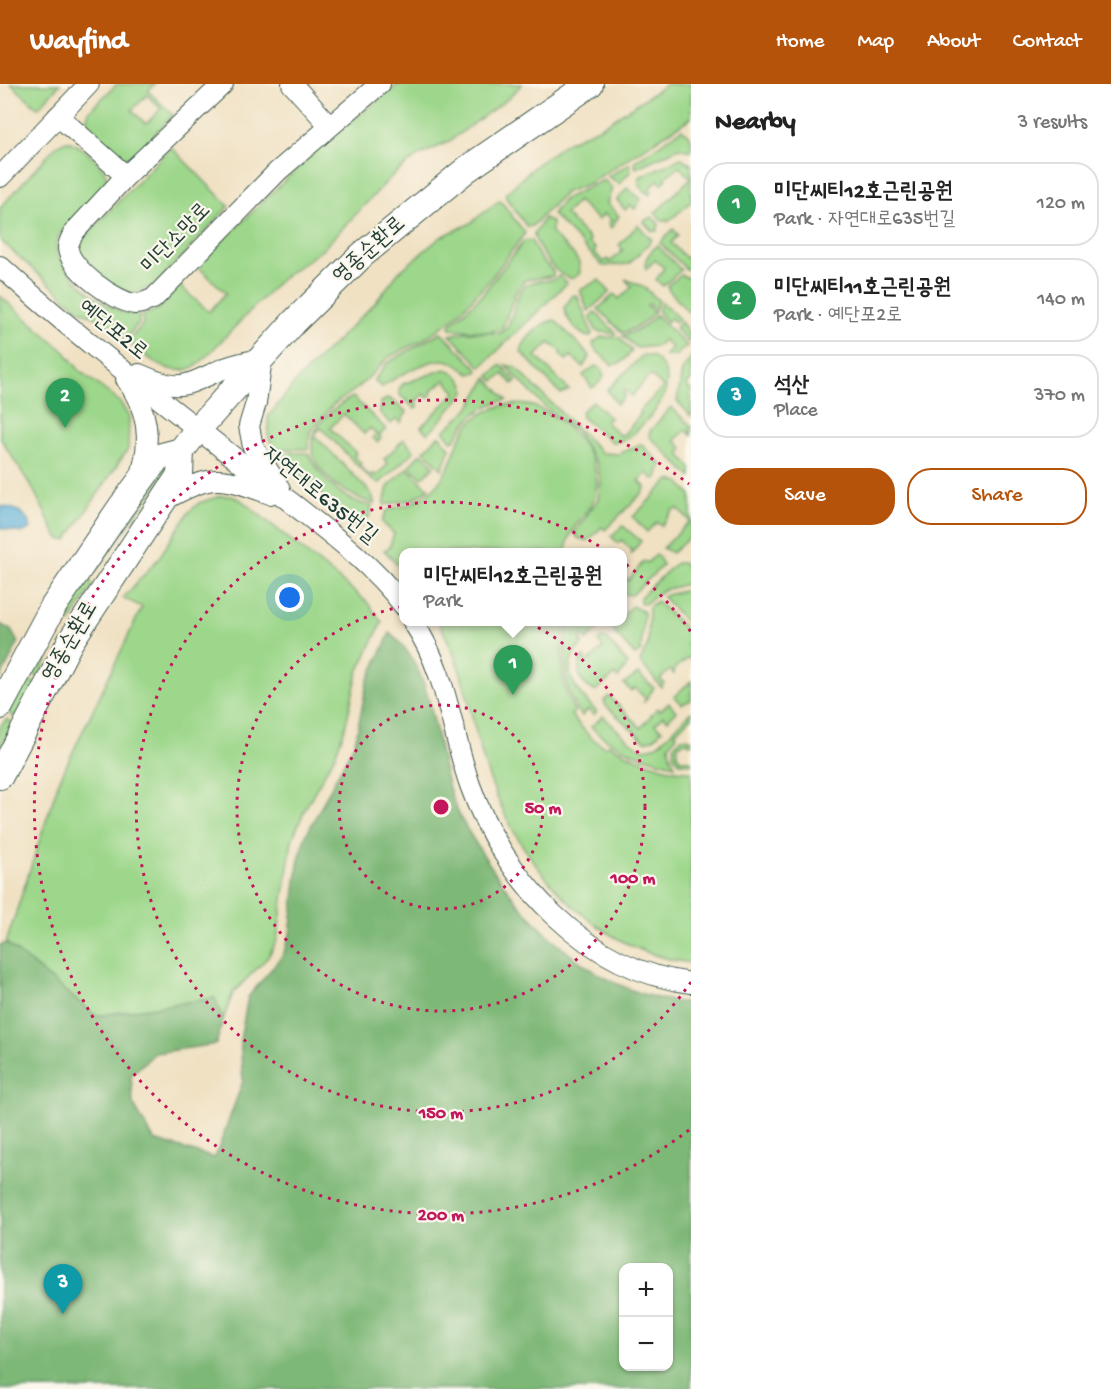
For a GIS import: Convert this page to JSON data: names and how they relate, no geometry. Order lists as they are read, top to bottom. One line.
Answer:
{"streets":{"main road":["영종순환로"],"street":["미단소망로","예단포2로","자연대로635번길"]},"crossings":[["영종순환로","예단포2로"],["영종순환로","자연대로635번길"],["예단포2로","자연대로635번길"]],"page":{"header":"Wayfind","nav":["Home","Map","About","Contact"],"heading":["Nearby","3 results"],"list":[{"mark":"1","name":"미단씨티12호근린공원","note":"Park · 자연대로635번길","value":"120 m"},{"mark":"2","name":"미단씨티11호근린공원","note":"Park · 예단포2로","value":"140 m"},{"mark":"3","name":"석산","note":"Place","value":"370 m"}],"pins":["2","1","3"],"buttons":["Save","Share"],"popup":["미단씨티12호근린공원","Park"],"map_buttons":["+","−"]},"rings":["50 m","100 m","150 m","200 m"]}
